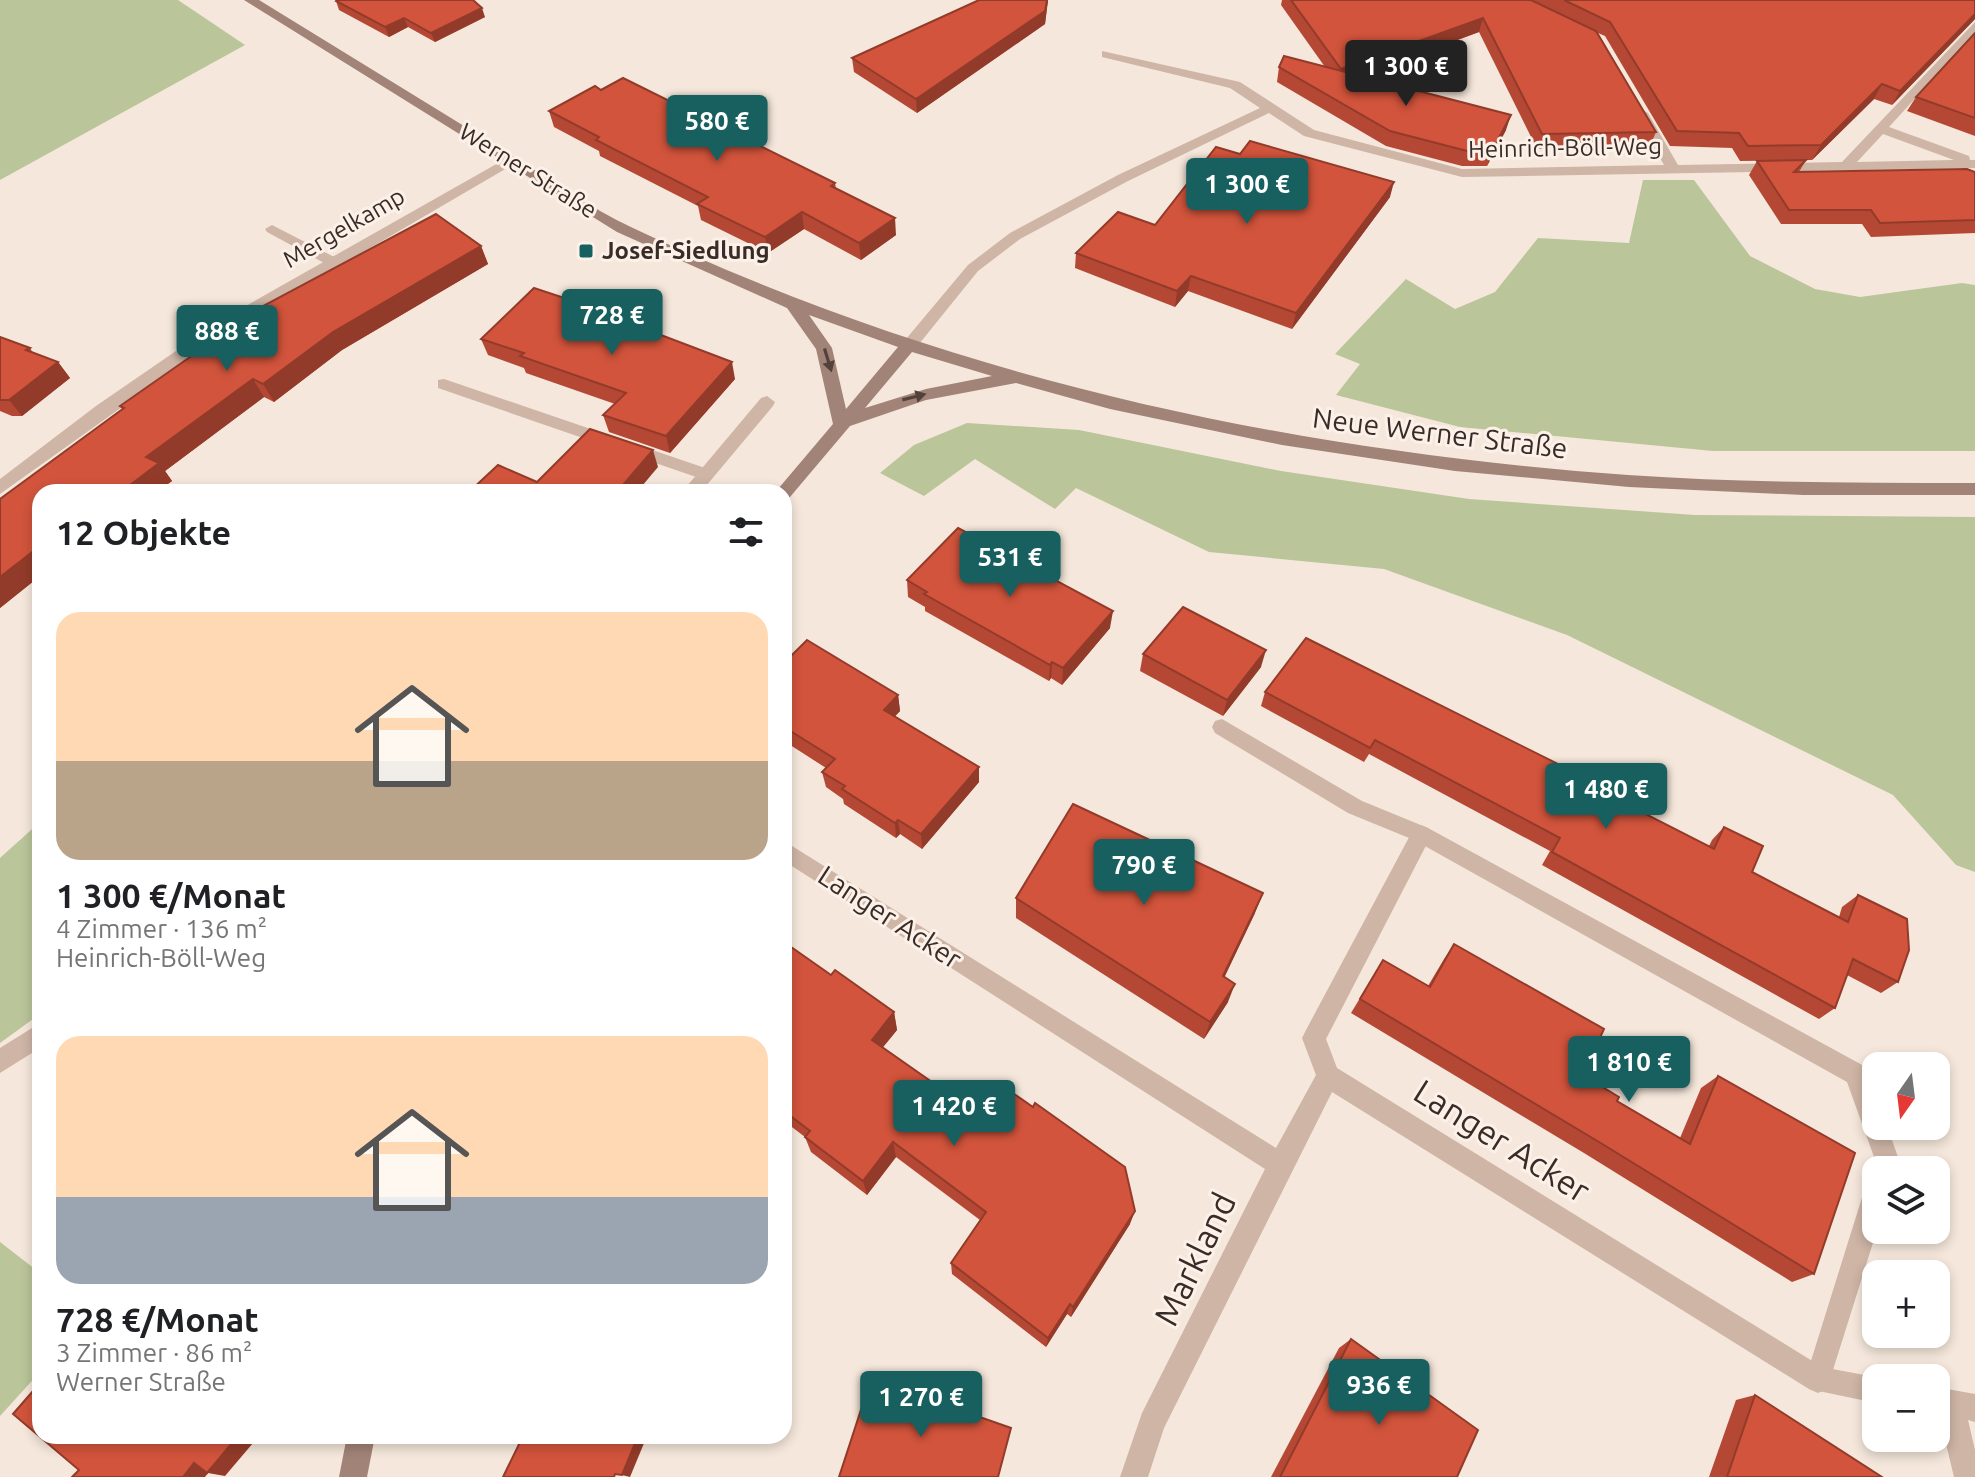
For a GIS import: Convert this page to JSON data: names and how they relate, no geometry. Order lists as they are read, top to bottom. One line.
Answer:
{"streets":{"main road":["Werner Straße","Neue Werner Straße"],"street":["Heinrich-Böll-Weg","Mergelkamp","Langer Acker","Markland"]},"crossings":[["Werner Straße","Mergelkamp"],["Werner Straße","Neue Werner Straße"],["Langer Acker","Markland"]],"places":{"transit":["Josef-Siedlung"]},"north":"bottom","page":{"price":["1 300 €","580 €","1 300 €","728 €","888 €","531 €","1 480 €","790 €","1 810 €","1 420 €","936 €","1 270 €"],"heading":"12 Objekte","list":[{"name":"1 300 €/Monat","note":"4 Zimmer · 136 m² · Heinrich-Böll-Weg"},{"name":"728 €/Monat","note":"3 Zimmer · 86 m² · Werner Straße"}],"map_buttons":["+","−"]}}
